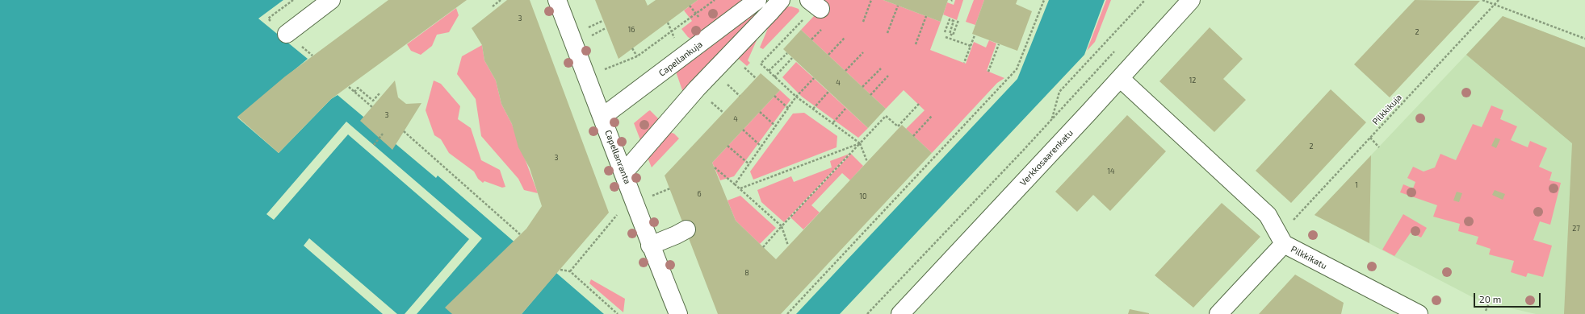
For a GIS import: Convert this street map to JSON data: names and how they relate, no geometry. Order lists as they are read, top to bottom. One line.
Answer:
{"streets":{"street":["Capellankuja","Capellanranta","Verkkosaarenkatu","Pilkkikatu"],"path":["Pilkkikuja"]},"crossings":[["Capellankuja","Capellanranta"],["Pilkkikuja","Pilkkikatu"]],"house_numbers":["3","16","2","12","4","3","4","2","3","14","1","6","10","27","8"],"scale_bar":"20 m"}
